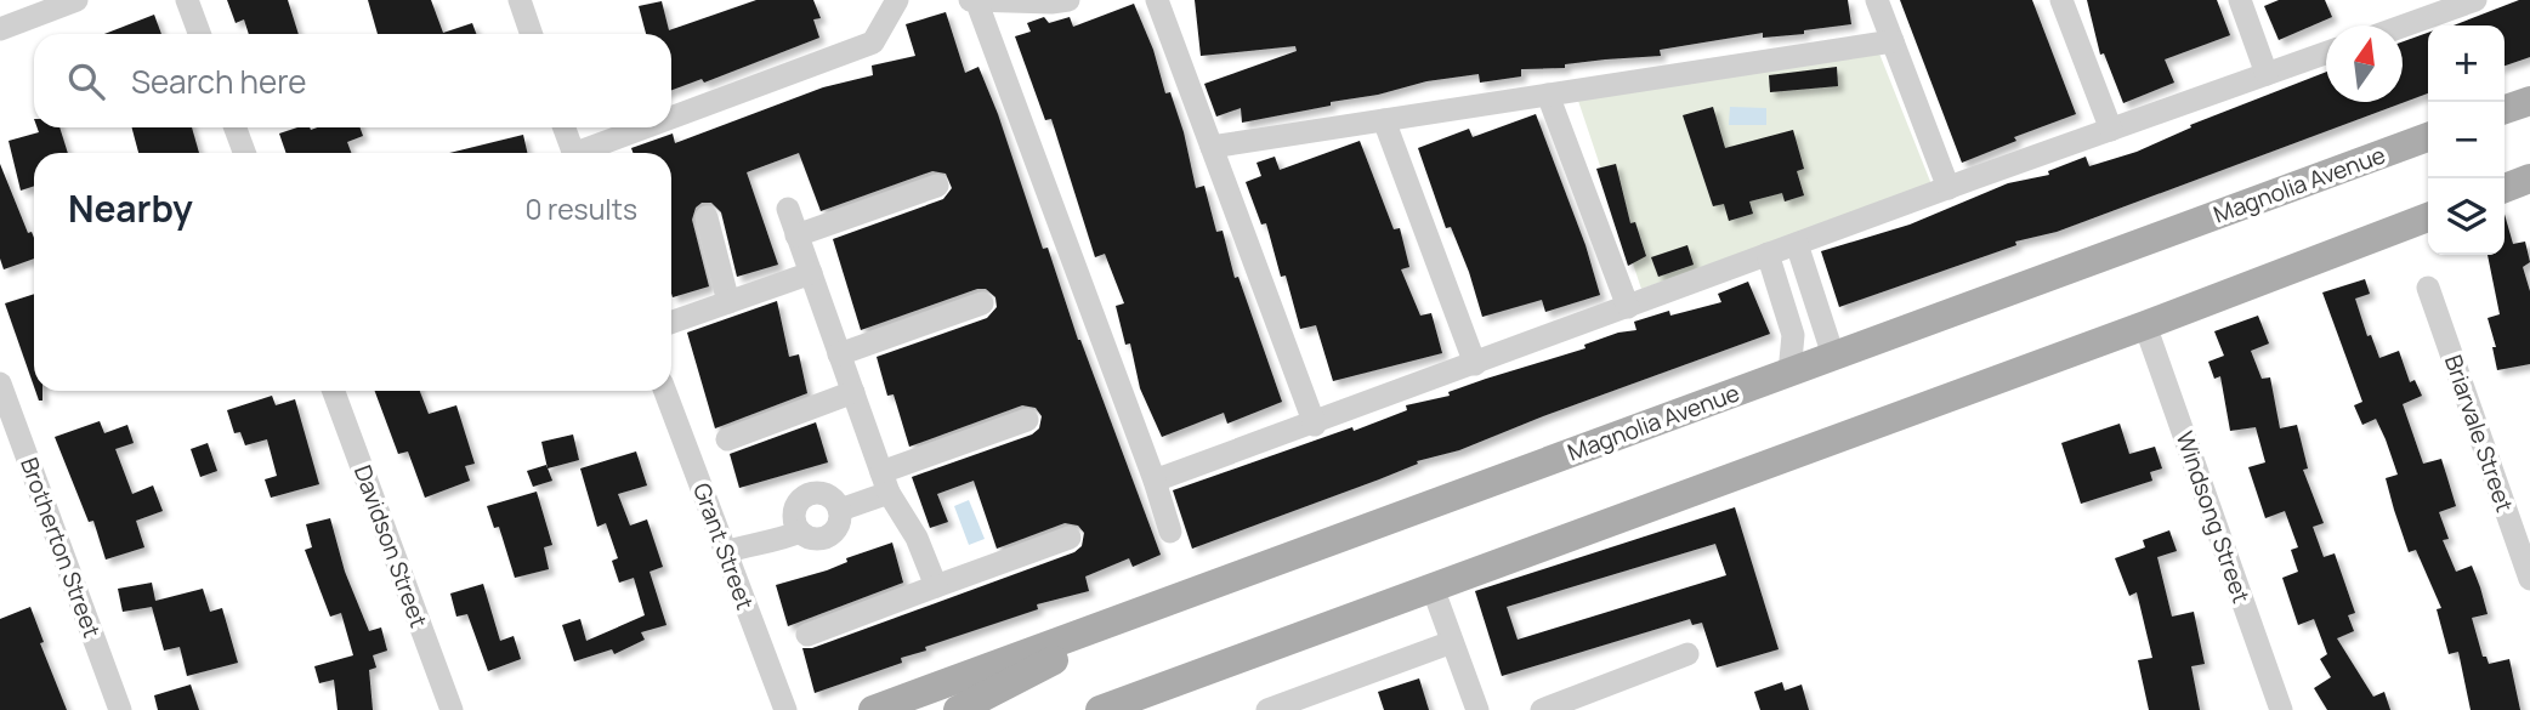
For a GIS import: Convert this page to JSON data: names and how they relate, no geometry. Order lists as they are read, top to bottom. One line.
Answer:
{"streets":{"main road":["Magnolia Avenue"],"street":["Briarvale Street","Windsong Street","Davidson Street","Grant Street","Brotherton Street"]},"north":"top","page":{"map_buttons":["+","−"],"search":"Search here","heading":["Nearby","0 results"]}}
